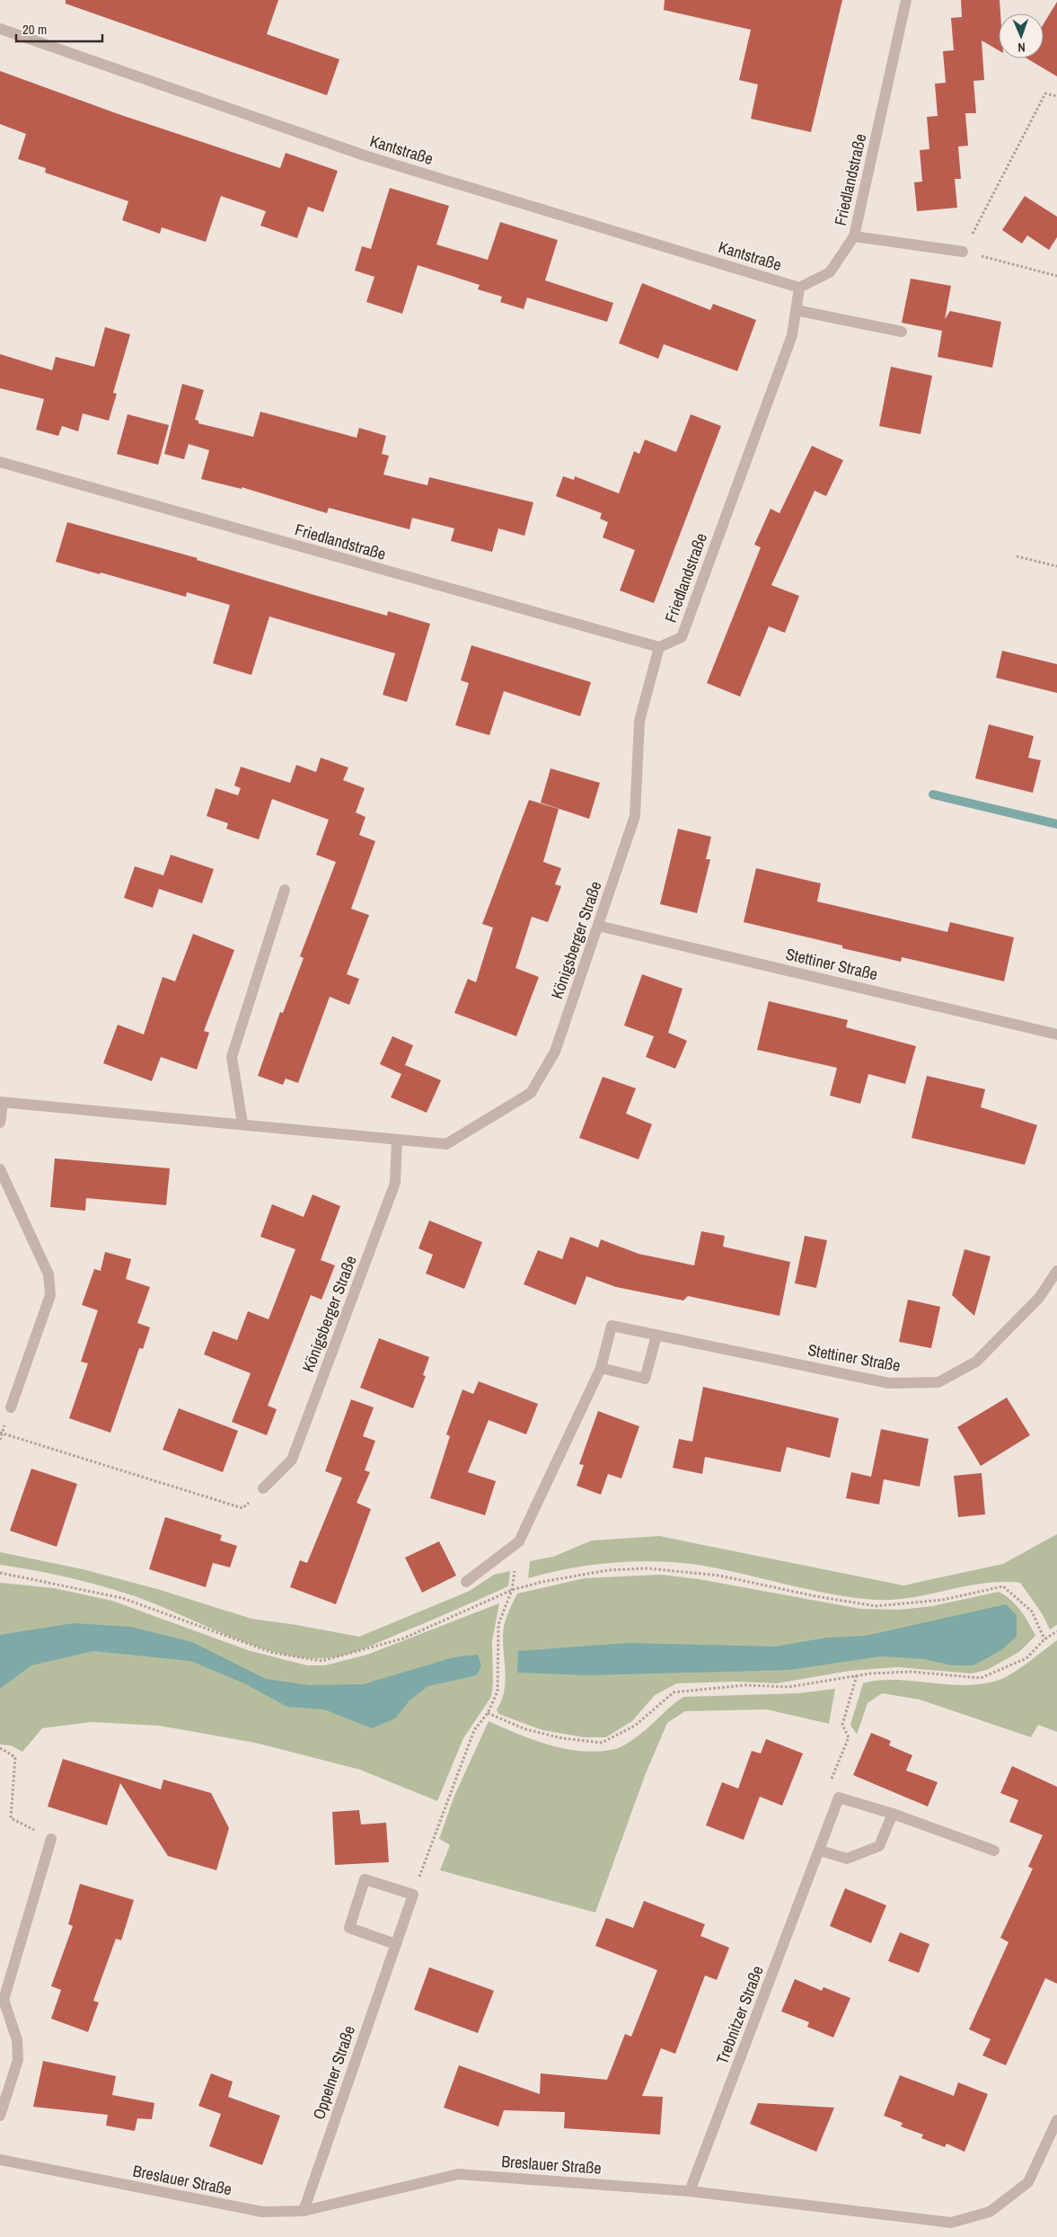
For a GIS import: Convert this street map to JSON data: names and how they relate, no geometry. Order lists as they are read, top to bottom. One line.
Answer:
{"streets":{"street":["Kantstraße","Friedlandstraße","Königsberger Straße","Stettiner Straße","Trebnitzer Straße","Oppelner Straße","Breslauer Straße"]},"crossings":[["Kantstraße","Friedlandstraße"],["Friedlandstraße","Königsberger Straße"],["Königsberger Straße","Stettiner Straße"],["Trebnitzer Straße","Breslauer Straße"],["Oppelner Straße","Breslauer Straße"]],"scale_bar":"20 m","north":"bottom"}
